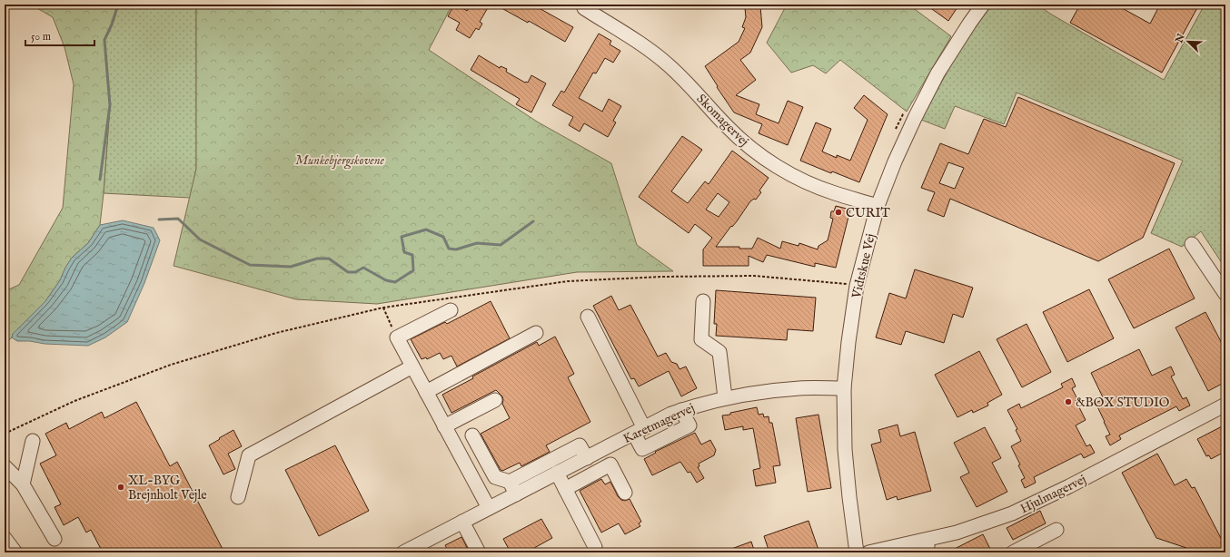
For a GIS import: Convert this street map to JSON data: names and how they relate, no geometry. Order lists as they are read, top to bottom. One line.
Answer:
{"streets":{"street":["Skomagervej","Vidtskue Vej","Karetmagervej","Hjulmagervej"]},"crossings":[["Skomagervej","Vidtskue Vej"],["Vidtskue Vej","Karetmagervej"]],"parks":["Munkebjergskovene"],"places":["CURIT","&BOX STUDIO","XL-BYG Brejnholt Vejle"],"scale_bar":"50 m","north":"top left"}
